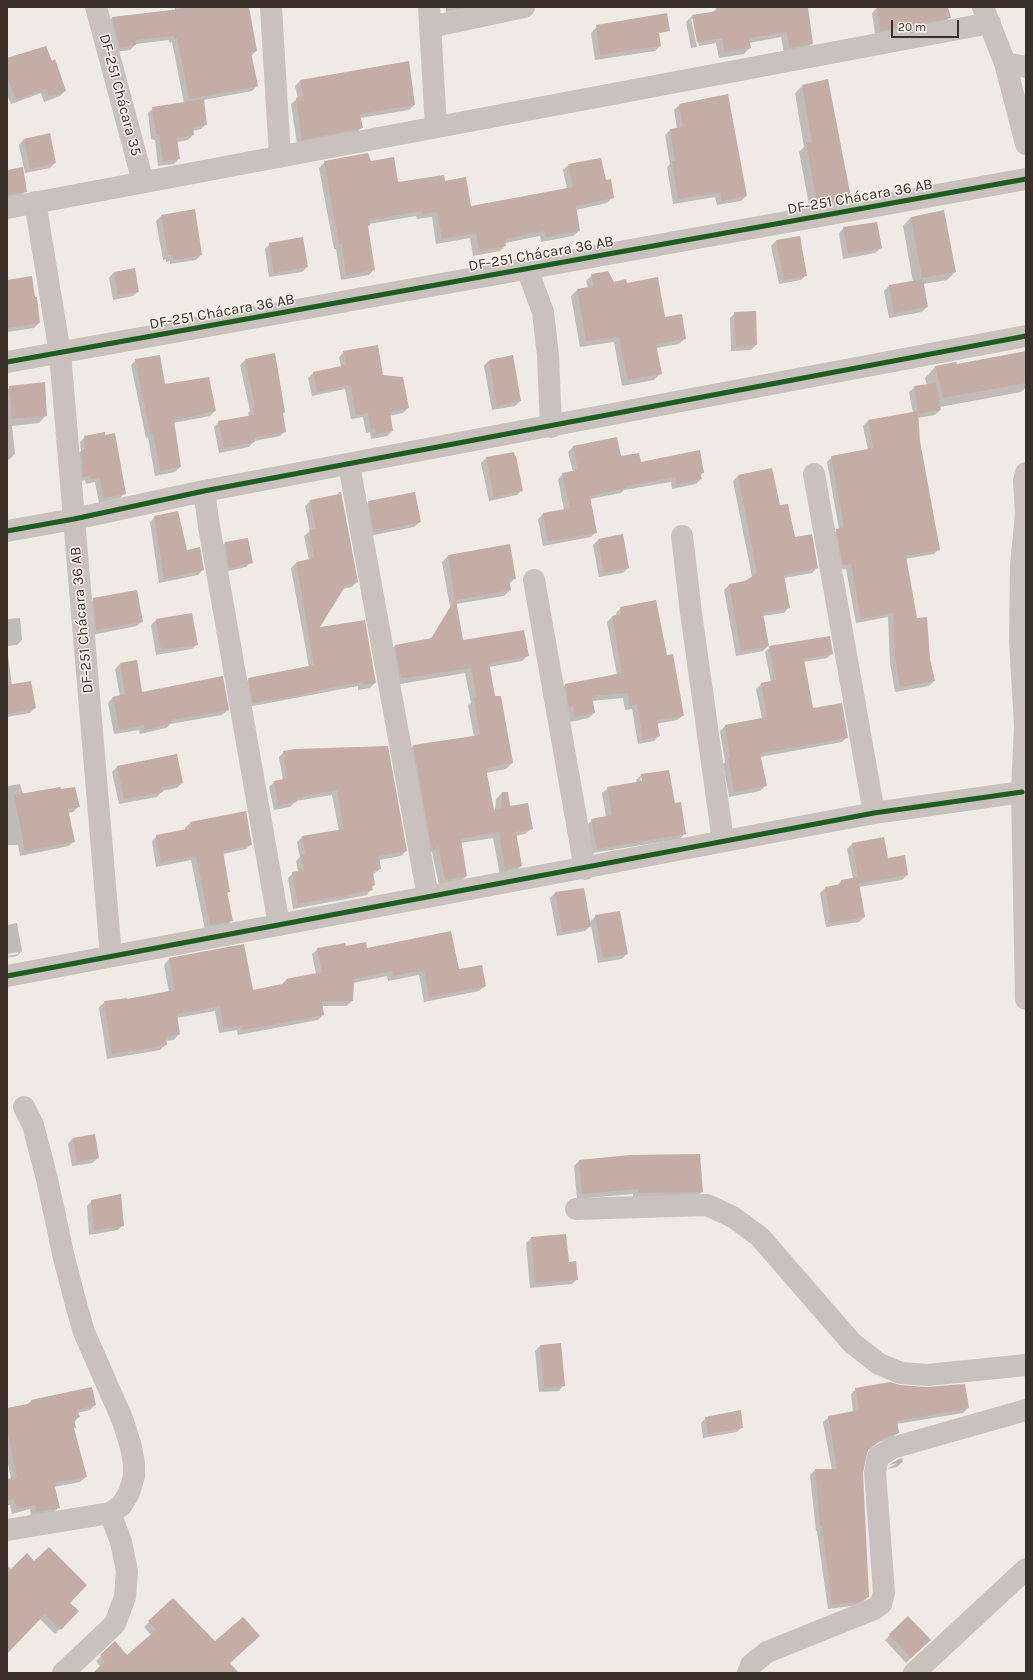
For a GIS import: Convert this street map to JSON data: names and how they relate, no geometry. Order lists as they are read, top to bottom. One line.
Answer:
{"streets":{"street":["DF-251 Chácara 35","DF-251 Chácara 36 AB"]},"scale_bar":"20 m"}
